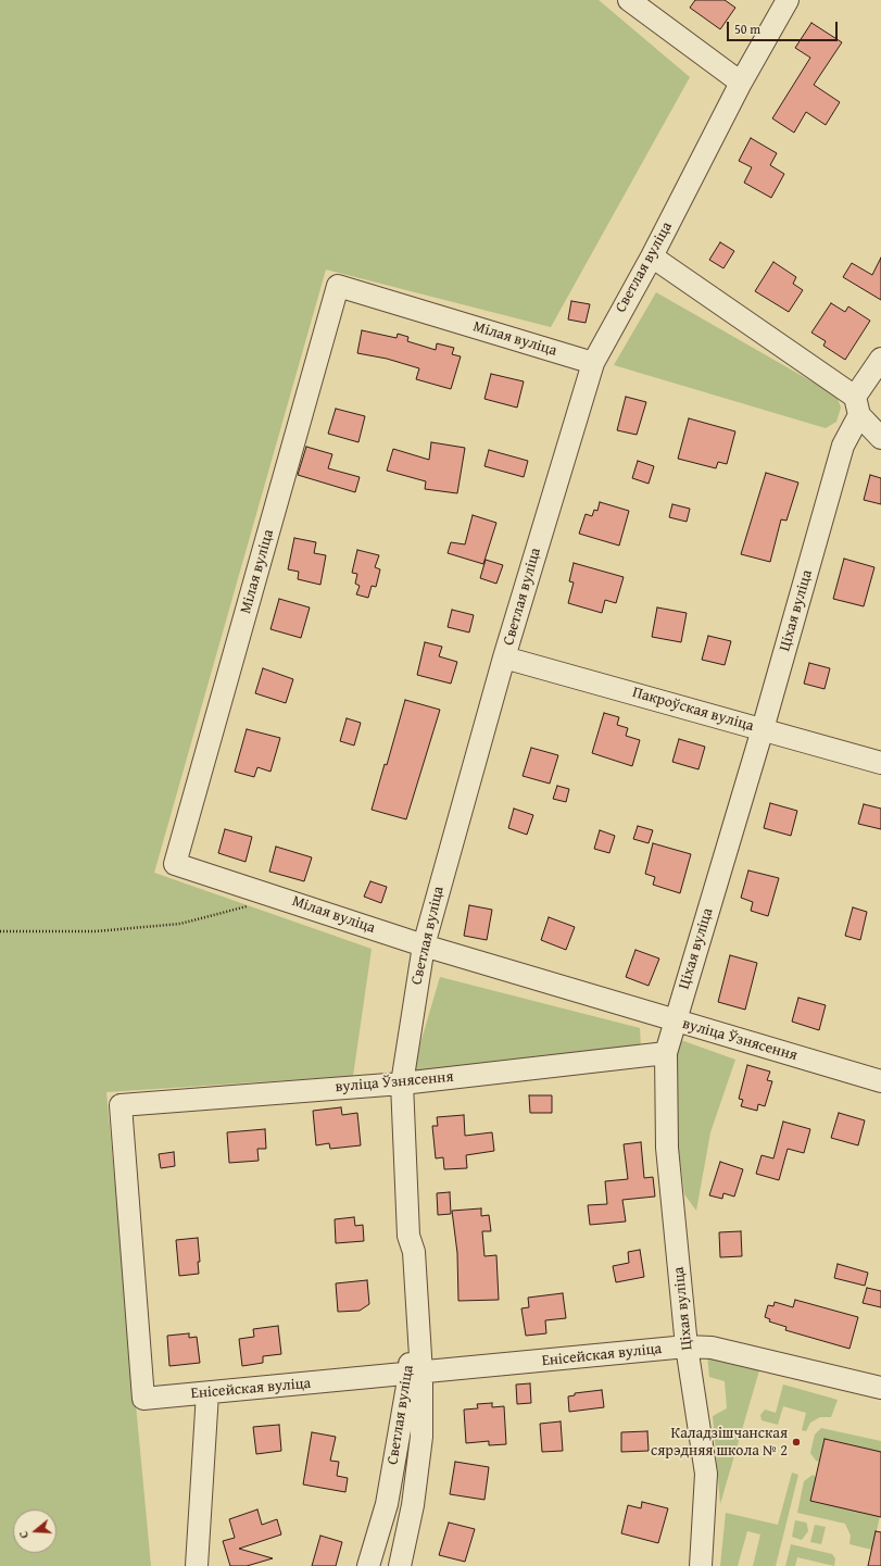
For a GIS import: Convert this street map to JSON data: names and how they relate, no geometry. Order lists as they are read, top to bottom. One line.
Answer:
{"streets":{"street":["Светлая вуліца","Мілая вуліца","Ціхая вуліца","Пакроўская вуліца","вуліца Ўзнясення","Енісейская вуліца"]},"crossings":[["Светлая вуліца","Мілая вуліца"],["Светлая вуліца","Пакроўская вуліца"],["Светлая вуліца","вуліца Ўзнясення"],["Светлая вуліца","Енісейская вуліца"],["Мілая вуліца","вуліца Ўзнясення"],["Ціхая вуліца","Пакроўская вуліца"],["Ціхая вуліца","вуліца Ўзнясення"],["Ціхая вуліца","Енісейская вуліца"],["вуліца Ўзнясення","Енісейская вуліца"]],"places":["Каладзішчанская сярэдняя школа № 2"],"scale_bar":"50 m","north":"left"}
